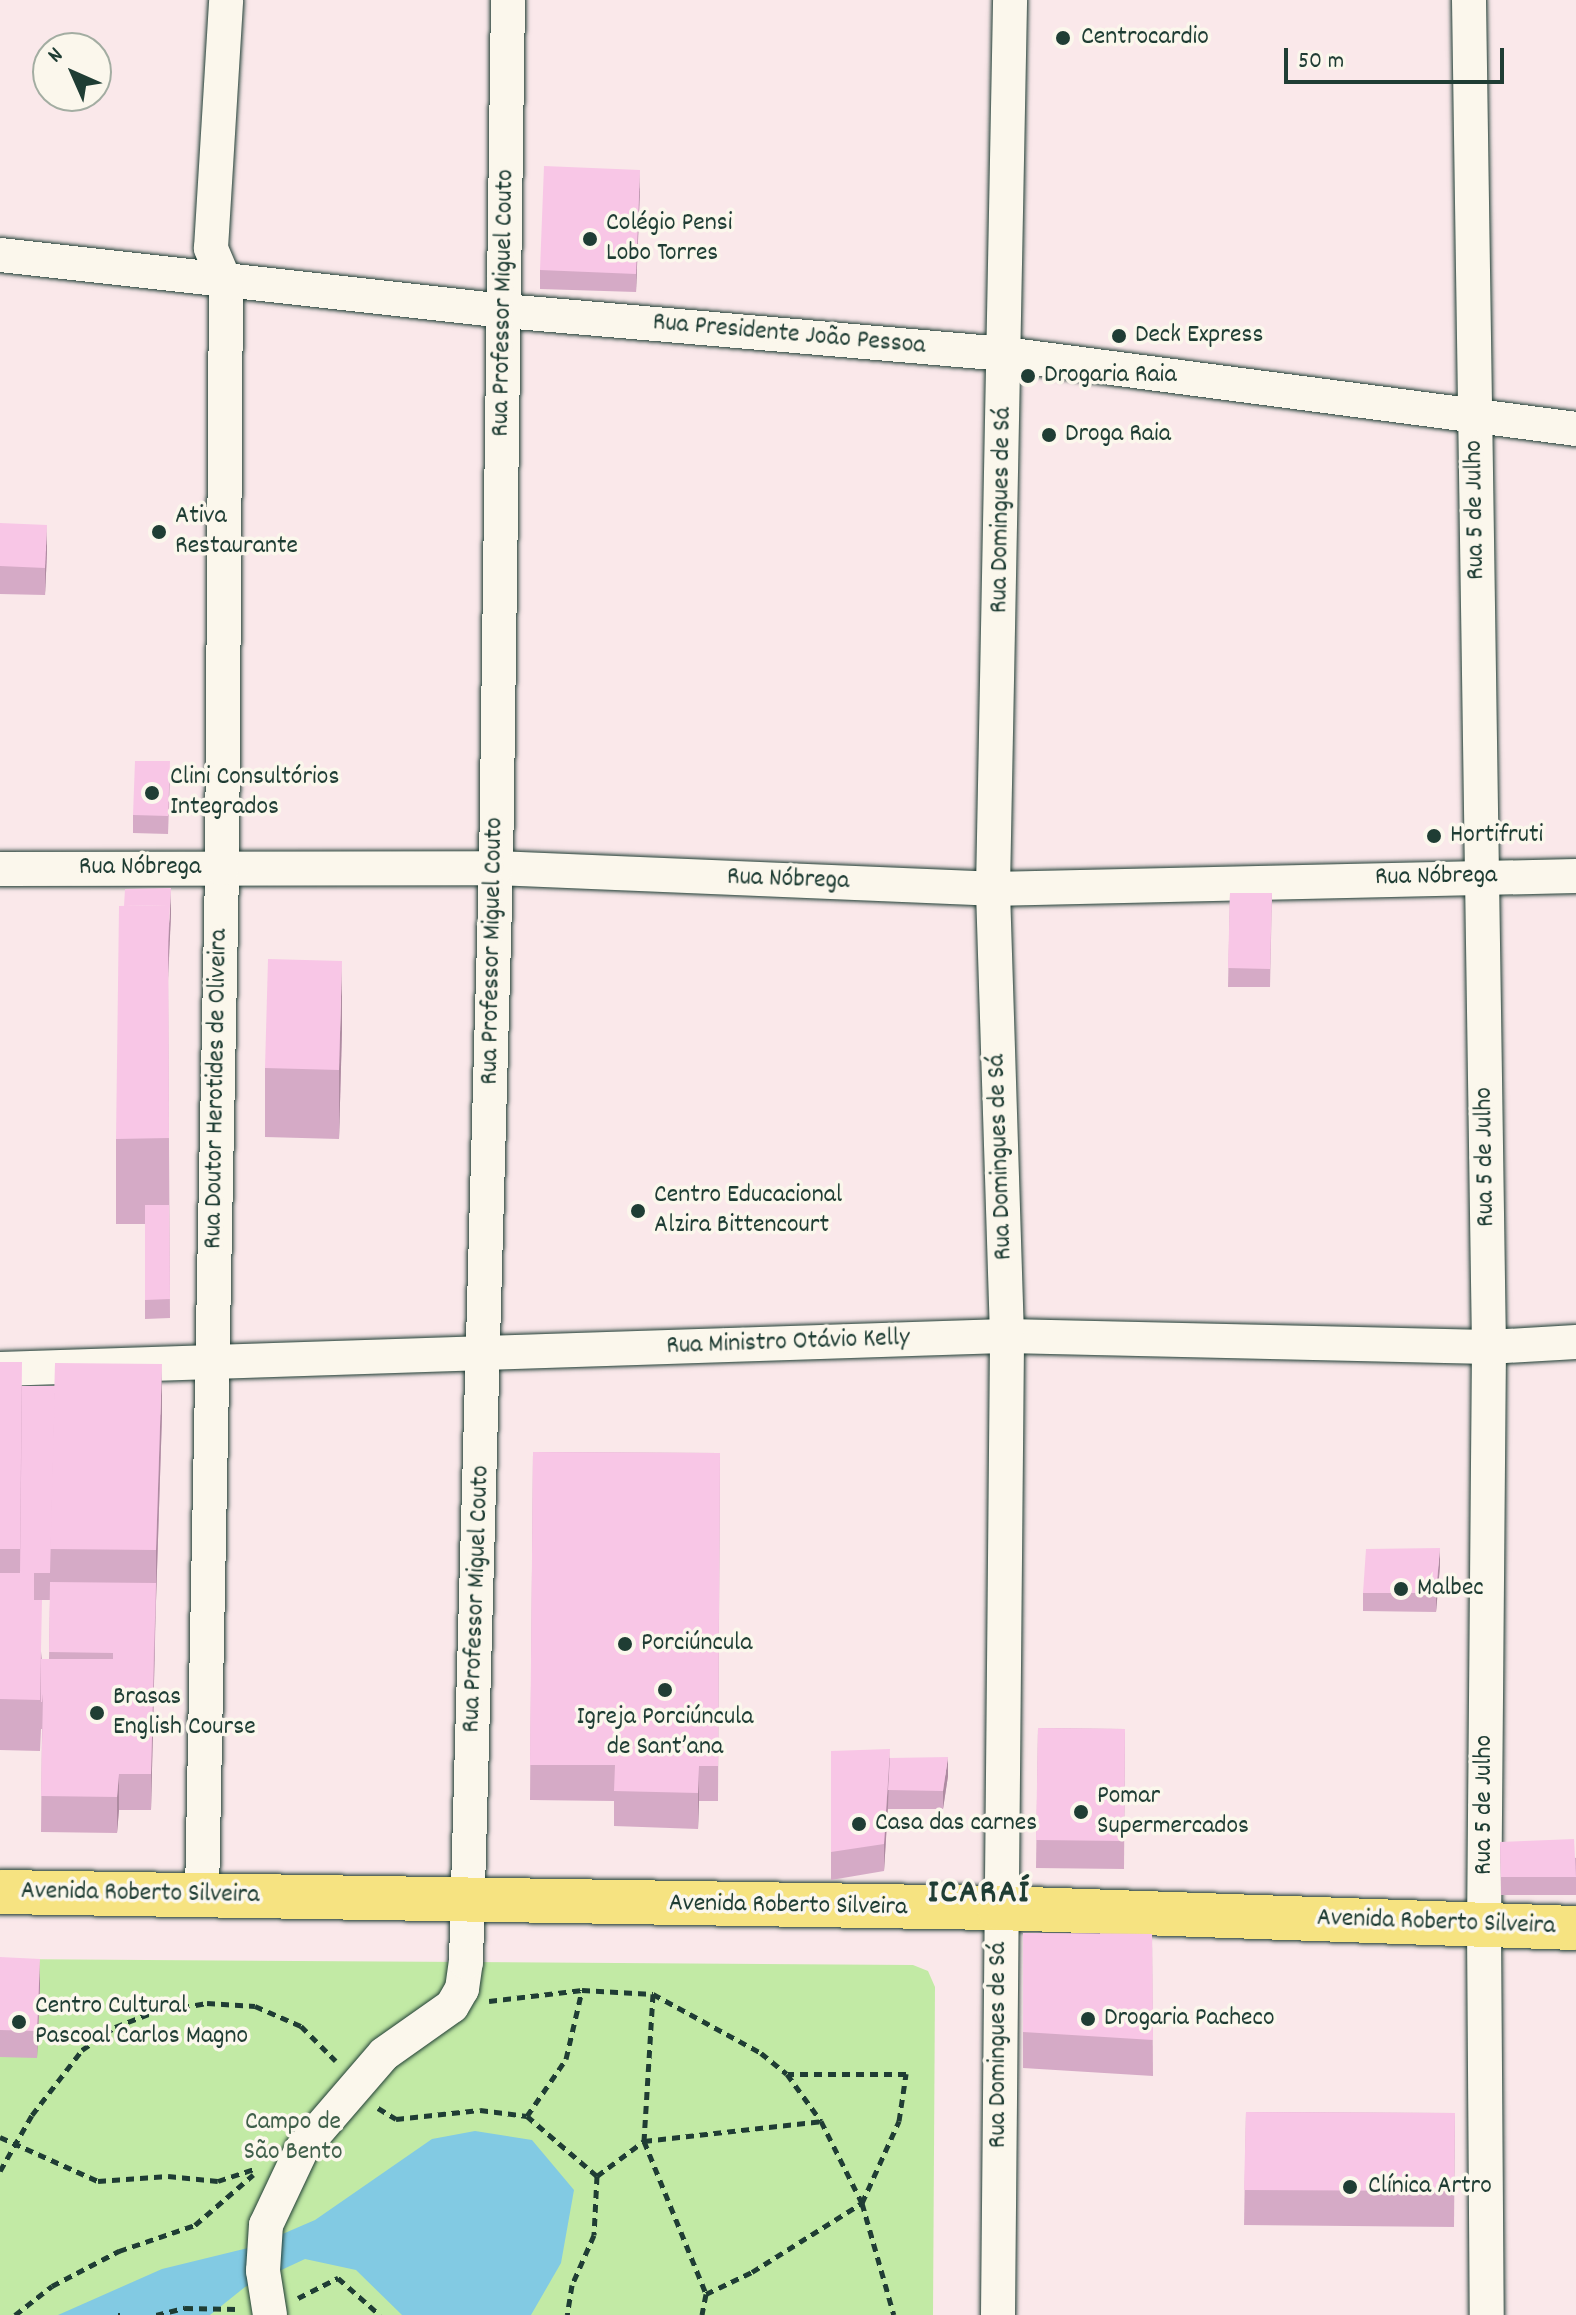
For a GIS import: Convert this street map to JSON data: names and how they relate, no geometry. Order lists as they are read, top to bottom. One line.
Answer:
{"streets":{"main road":["Avenida Roberto Silveira"],"street":["Rua Professor Miguel Couto","Rua Presidente João Pessoa","Rua Domingues de Sá","Rua 5 de Julho","Rua Nóbrega","Rua Doutor Herotides de Oliveira","Rua Ministro Otávio Kelly"]},"crossings":[["Rua Professor Miguel Couto","Rua Presidente João Pessoa"],["Rua Professor Miguel Couto","Rua Nóbrega"],["Rua Professor Miguel Couto","Rua Ministro Otávio Kelly"],["Rua Professor Miguel Couto","Avenida Roberto Silveira"],["Rua Presidente João Pessoa","Rua Domingues de Sá"],["Rua Presidente João Pessoa","Rua 5 de Julho"],["Rua Presidente João Pessoa","Rua Doutor Herotides de Oliveira"],["Rua Domingues de Sá","Rua Nóbrega"],["Rua Domingues de Sá","Rua Ministro Otávio Kelly"],["Rua Domingues de Sá","Avenida Roberto Silveira"],["Rua 5 de Julho","Rua Nóbrega"],["Rua 5 de Julho","Rua Ministro Otávio Kelly"],["Rua 5 de Julho","Avenida Roberto Silveira"],["Rua Nóbrega","Rua Doutor Herotides de Oliveira"],["Rua Doutor Herotides de Oliveira","Rua Ministro Otávio Kelly"],["Rua Doutor Herotides de Oliveira","Avenida Roberto Silveira"]],"districts":["ICARAÍ"],"parks":["Campo de São Bento"],"places":["Centrocardio","Colégio Pensi Lobo Torres","Deck Express","Drogaria Raia","Droga Raia","Ativa Restaurante","Clini Consultórios Integrados","Hortifruti","Centro Educacional Alzira Bittencourt","Malbec","Porciúncula","Igreja Porciúncula de Sant’ana","Brasas English Course","Pomar Supermercados","Casa das carnes","Drogaria Pacheco","Centro Cultural Pascoal Carlos Magno","Clínica Artro"],"scale_bar":"50 m","north":"top left"}
